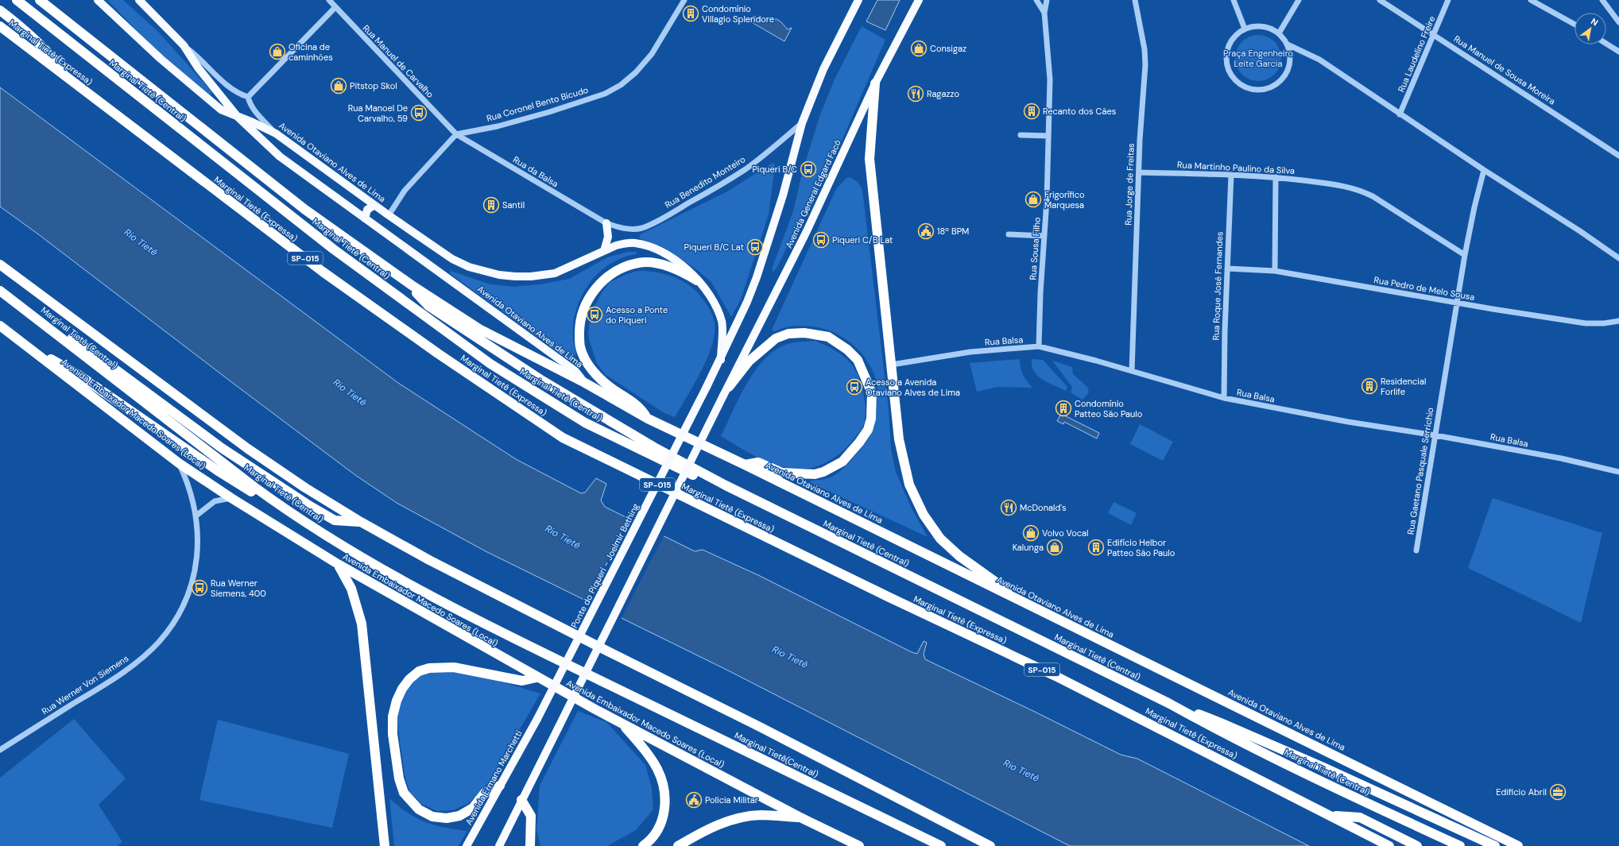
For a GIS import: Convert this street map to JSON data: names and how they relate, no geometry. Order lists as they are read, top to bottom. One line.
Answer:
{"streets":{"highway":["Marginal Tietê (Expressa)","Marginal Tietê (Central)","Avenida Otaviano Alves de Lima","SP-015","Avenida Embaixador Macedo Soares (Local)","Marginal Tietê(Central)"],"main road":["Avenida General Edgard Facó","Ponte do Piqueri - Joelmir Bething","Avenida Ermano Marchetti"],"street":["Rua Laudelino Freire","Rua Manuel de Carvalho","Rua Manuel de Sousa Moreira","Rua Coronel Bento Bicudo","Rua Martinho Paulino da Silva","Rua da Balsa","Rua Benedito Monteiro","Rua Jorge de Freitas","Rua Sousa Filho","Rua Roque José Fernandes","Rua Pedro de Melo Sousa","Rua Balsa","Rua Gaetano Pasquale Serrichio","Rua Werner Von Siemens"]},"crossings":[["Rua Laudelino Freire","Rua Manuel de Sousa Moreira"],["Rua Manuel de Carvalho","Rua Coronel Bento Bicudo"],["Rua Manuel de Carvalho","Rua da Balsa"],["Marginal Tietê (Central)","Marginal Tietê(Central)"],["Rua Coronel Bento Bicudo","Rua da Balsa"],["Avenida Otaviano Alves de Lima","Ponte do Piqueri - Joelmir Bething"],["Rua Martinho Paulino da Silva","Rua Jorge de Freitas"],["Rua Martinho Paulino da Silva","Rua Roque José Fernandes"],["Rua Martinho Paulino da Silva","Rua Gaetano Pasquale Serrichio"],["Rua da Balsa","Rua Benedito Monteiro"],["Rua Jorge de Freitas","Rua Balsa"],["Rua Sousa Filho","Rua Balsa"],["Rua Roque José Fernandes","Rua Pedro de Melo Sousa"],["Rua Roque José Fernandes","Rua Balsa"],["Rua Pedro de Melo Sousa","Rua Gaetano Pasquale Serrichio"],["Rua Balsa","Rua Gaetano Pasquale Serrichio"],["Avenida Embaixador Macedo Soares (Local)","Rua Werner Von Siemens"],["Ponte do Piqueri - Joelmir Bething","Avenida Ermano Marchetti"]],"water":["Rio Tietê"],"parks":["Praça Engenheiro Leite Garcia"],"places":{"building":["Condomínio Villagio Splendore","Recanto dos Cães","Santil","Residencial Forlife","Condomínio Patteo São Paulo","Edifício Helbor Patteo São Paulo"],"shop":["Consigaz","Oficina de caminhões","Pitstop Skol","Frigorífico Marquesa","Volvo Vocal","Kalunga"],"restaurant":["Ragazzo","McDonald's"],"bus stop":["Rua Manoel De Carvalho, 59","Piqueri B/C","Piqueri C/B Lat","Piqueri B/C Lat","Acesso a Ponte do Piqueri","Acesso a Avenida Otaviano Alves de Lima","Rua Werner Siemens, 400"],"public building":["18º BPM","Policia Militar"],"office":["Edificio Abril"]},"north":"top right"}
